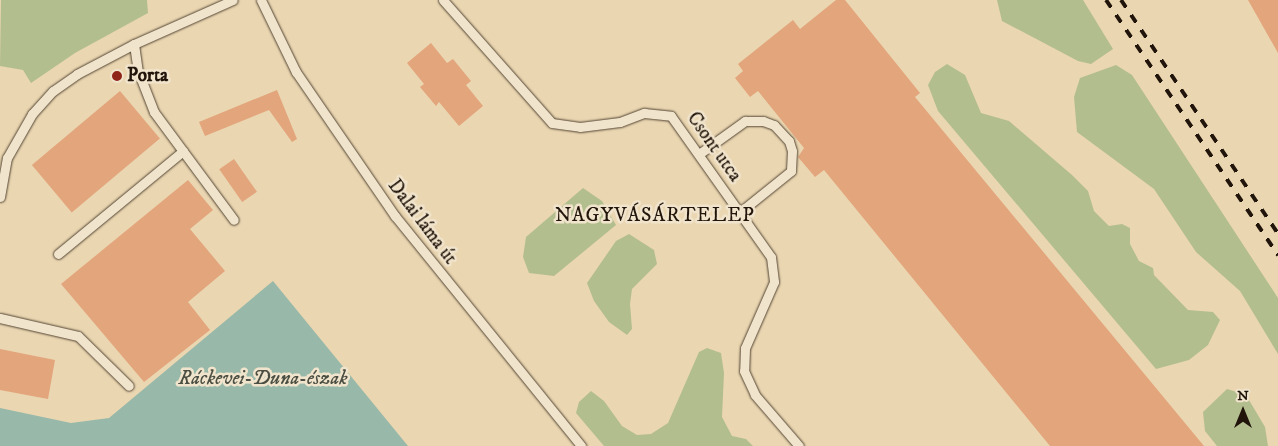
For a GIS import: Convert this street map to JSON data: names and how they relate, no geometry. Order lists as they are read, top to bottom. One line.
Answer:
{"streets":{"lane":["Csont utca","Dalai láma út"]},"districts":["NAGYVÁSÁRTELEP"],"water":["Ráckevei-Duna-észak"],"places":["Porta"],"north":"top"}
